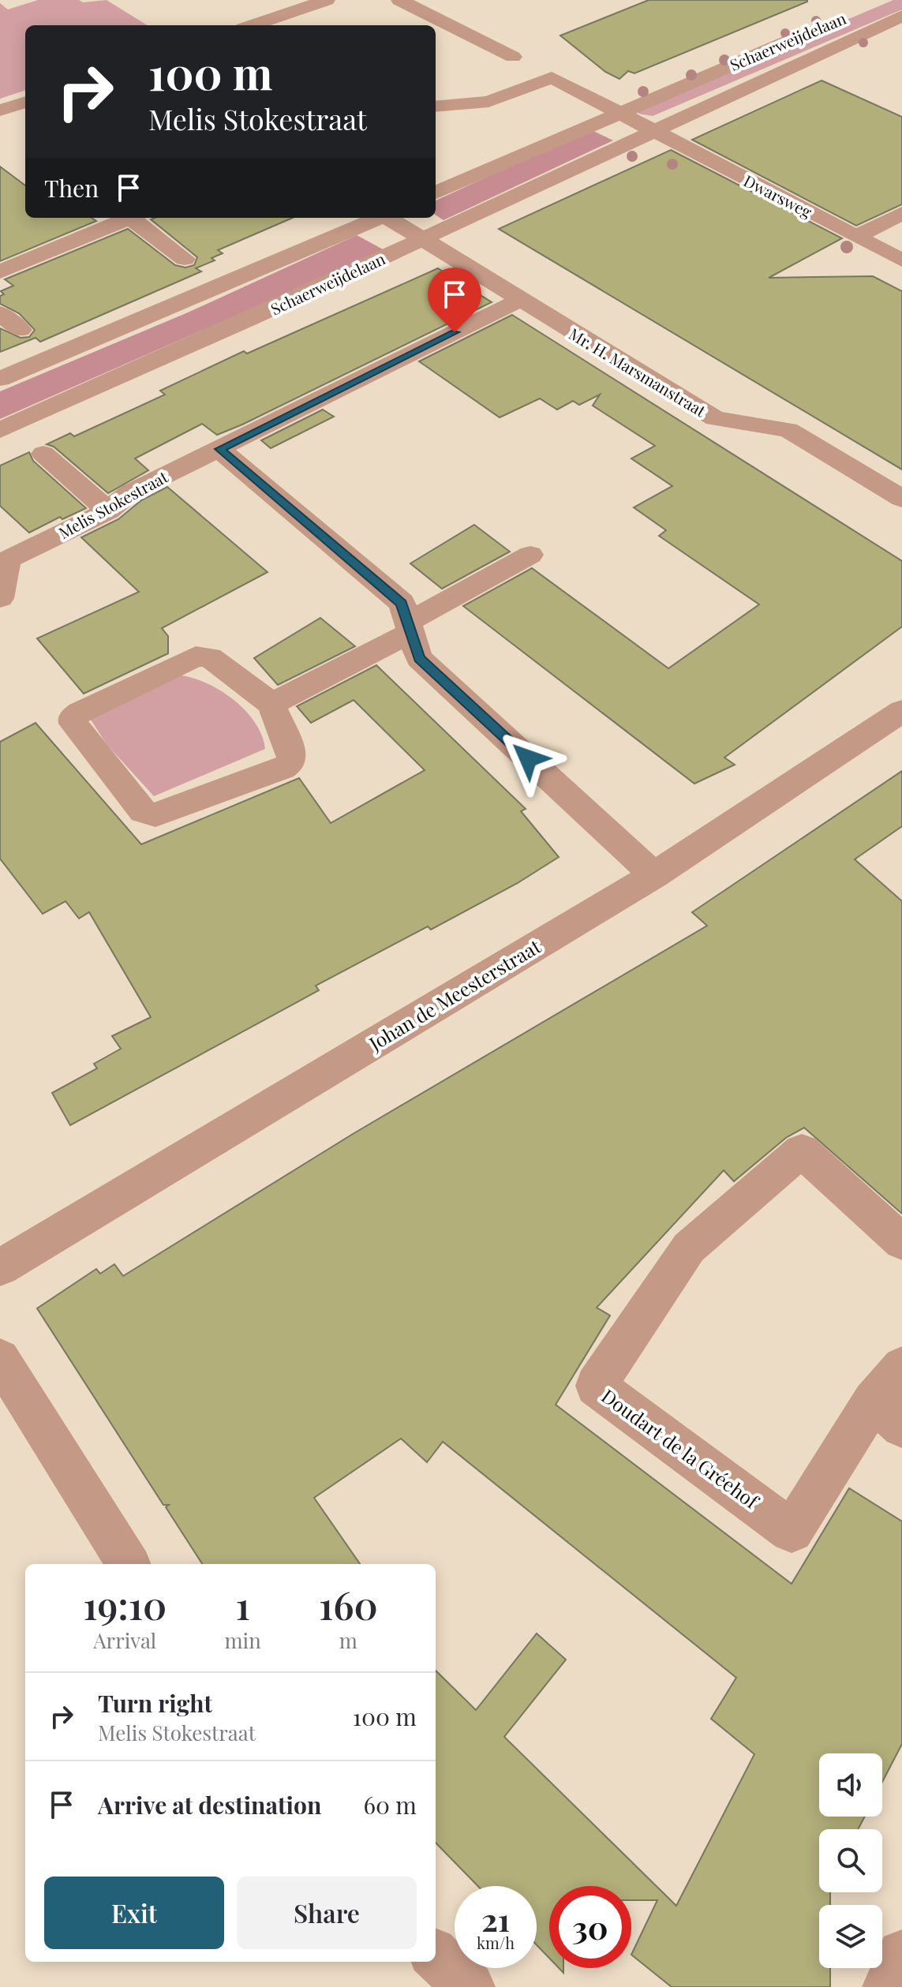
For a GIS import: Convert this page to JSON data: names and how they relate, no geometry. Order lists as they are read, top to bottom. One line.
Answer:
{"streets":{"street":["Schaerweijdelaan","Dwarsweg","Mr. H. Marsmanstraat","Melis Stokestraat","Johan de Meesterstraat","Doudart de la Gréehof"]},"crossings":[["Schaerweijdelaan","Dwarsweg"],["Schaerweijdelaan","Mr. H. Marsmanstraat"],["Mr. H. Marsmanstraat","Melis Stokestraat"]],"page":{"turn":["100 m","Melis Stokestraat"],"then":"Then","eta":["19:10","Arrival","1","min","160","m"],"list":[{"name":"Turn right","note":"Melis Stokestraat","value":"100 m"},{"name":"Arrive at destination","value":"60 m"}],"buttons":["Exit","Share"],"speed":"21 km/h","limit":"30"}}
